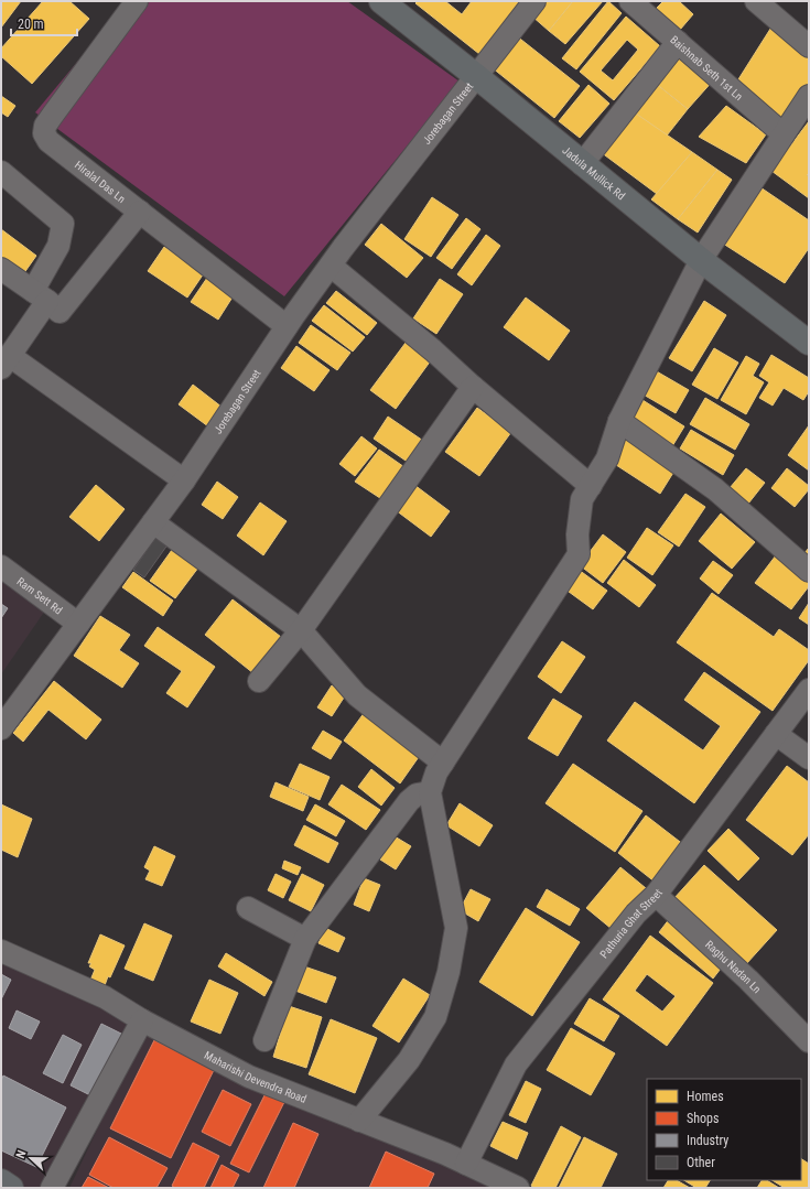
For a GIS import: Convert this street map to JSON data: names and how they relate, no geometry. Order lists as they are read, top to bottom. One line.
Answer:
{"streets":{"main road":["Jadula Mullick Rd"],"street":["Baishnab Seth 1st Ln","Jorebagan Street","Hiralal Das Ln","Ram Sett Rd","Pathuria Ghat Street","Raghu Nadan Ln","Maharishi Devendra Road"]},"crossings":[["Jorebagan Street","Jadula Mullick Rd"],["Jorebagan Street","Hiralal Das Ln"],["Jorebagan Street","Ram Sett Rd"],["Pathuria Ghat Street","Raghu Nadan Ln"],["Pathuria Ghat Street","Maharishi Devendra Road"]],"legend":["Homes","Shops","Industry","Other"],"scale_bar":"20 m","north":"left"}
